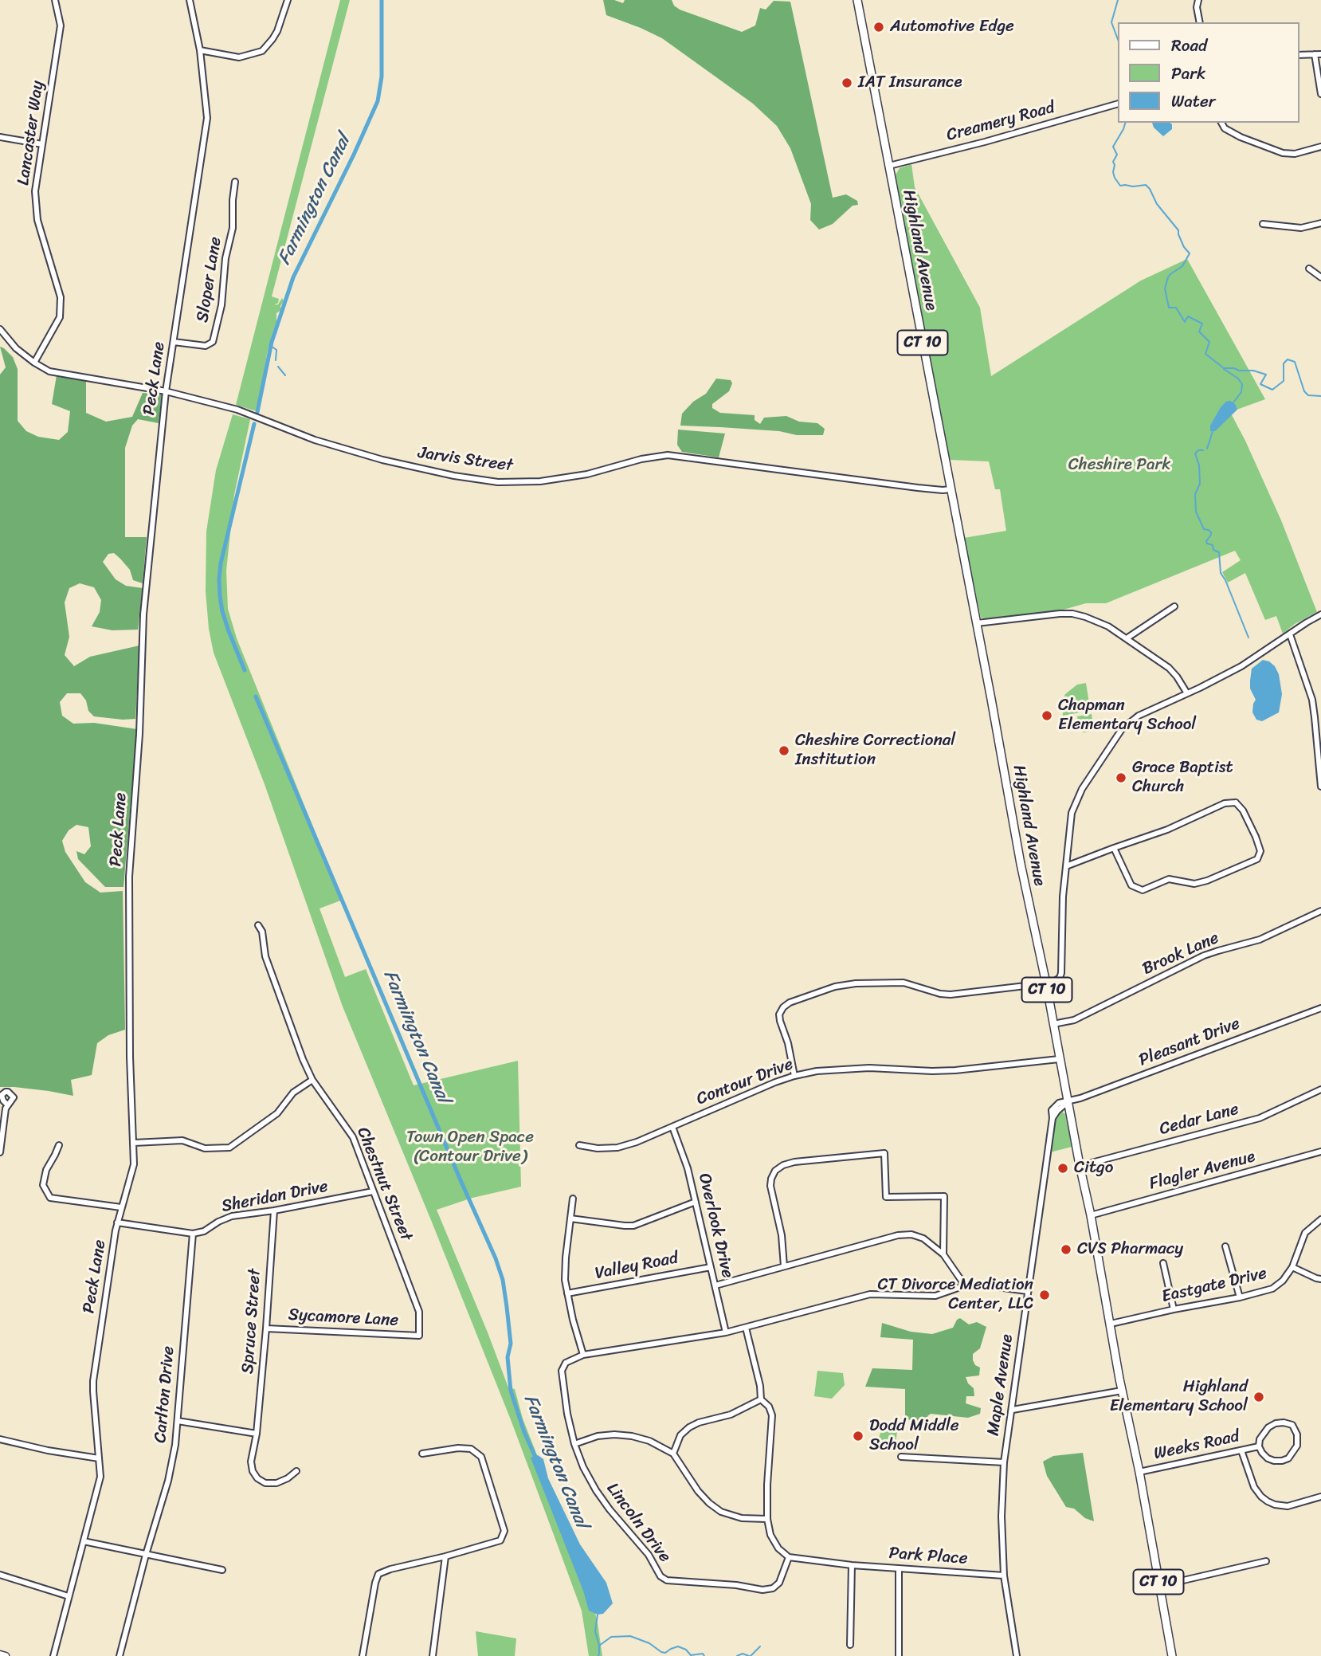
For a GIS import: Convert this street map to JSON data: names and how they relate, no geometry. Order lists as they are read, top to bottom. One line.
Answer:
{"streets":{"highway":["Highland Avenue","CT 10"],"street":["Creamery Road","Lancaster Way","Sloper Lane","Peck Lane","Jarvis Street","Brook Lane","Pleasant Drive","Contour Drive","Cedar Lane","Flagler Avenue","Chestnut Street","Sheridan Drive","Overlook Drive","Valley Road","Eastgate Drive","Sycamore Lane","Spruce Street","Maple Avenue","Carlton Drive","Weeks Road","Lincoln Drive","Park Place"]},"crossings":[["Creamery Road","Highland Avenue"],["Lancaster Way","Jarvis Street"],["Highland Avenue","Jarvis Street"],["Highland Avenue","Brook Lane"],["Highland Avenue","Pleasant Drive"],["Highland Avenue","Contour Drive"],["Highland Avenue","Cedar Lane"],["Highland Avenue","Flagler Avenue"],["Highland Avenue","Eastgate Drive"],["Highland Avenue","Maple Avenue"],["Highland Avenue","Weeks Road"],["Sloper Lane","Peck Lane"],["Peck Lane","Jarvis Street"],["Pleasant Drive","Maple Avenue"],["Contour Drive","Overlook Drive"],["Chestnut Street","Sheridan Drive"],["Chestnut Street","Sycamore Lane"],["Sheridan Drive","Spruce Street"],["Sheridan Drive","Carlton Drive"],["Overlook Drive","Valley Road"],["Sycamore Lane","Spruce Street"],["Maple Avenue","Park Place"],["Lincoln Drive","Park Place"]],"water":["Farmington Canal"],"parks":["Cheshire Park","Town Open Space (Contour Drive)"],"places":["Automotive Edge","IAT Insurance","Chapman Elementary School","Cheshire Correctional Institution","Grace Baptist Church","Citgo","CVS Pharmacy","CT Divorce Mediation Center, LLC","Highland Elementary School","Dodd Middle School"],"legend":["Road","Park","Water"]}
